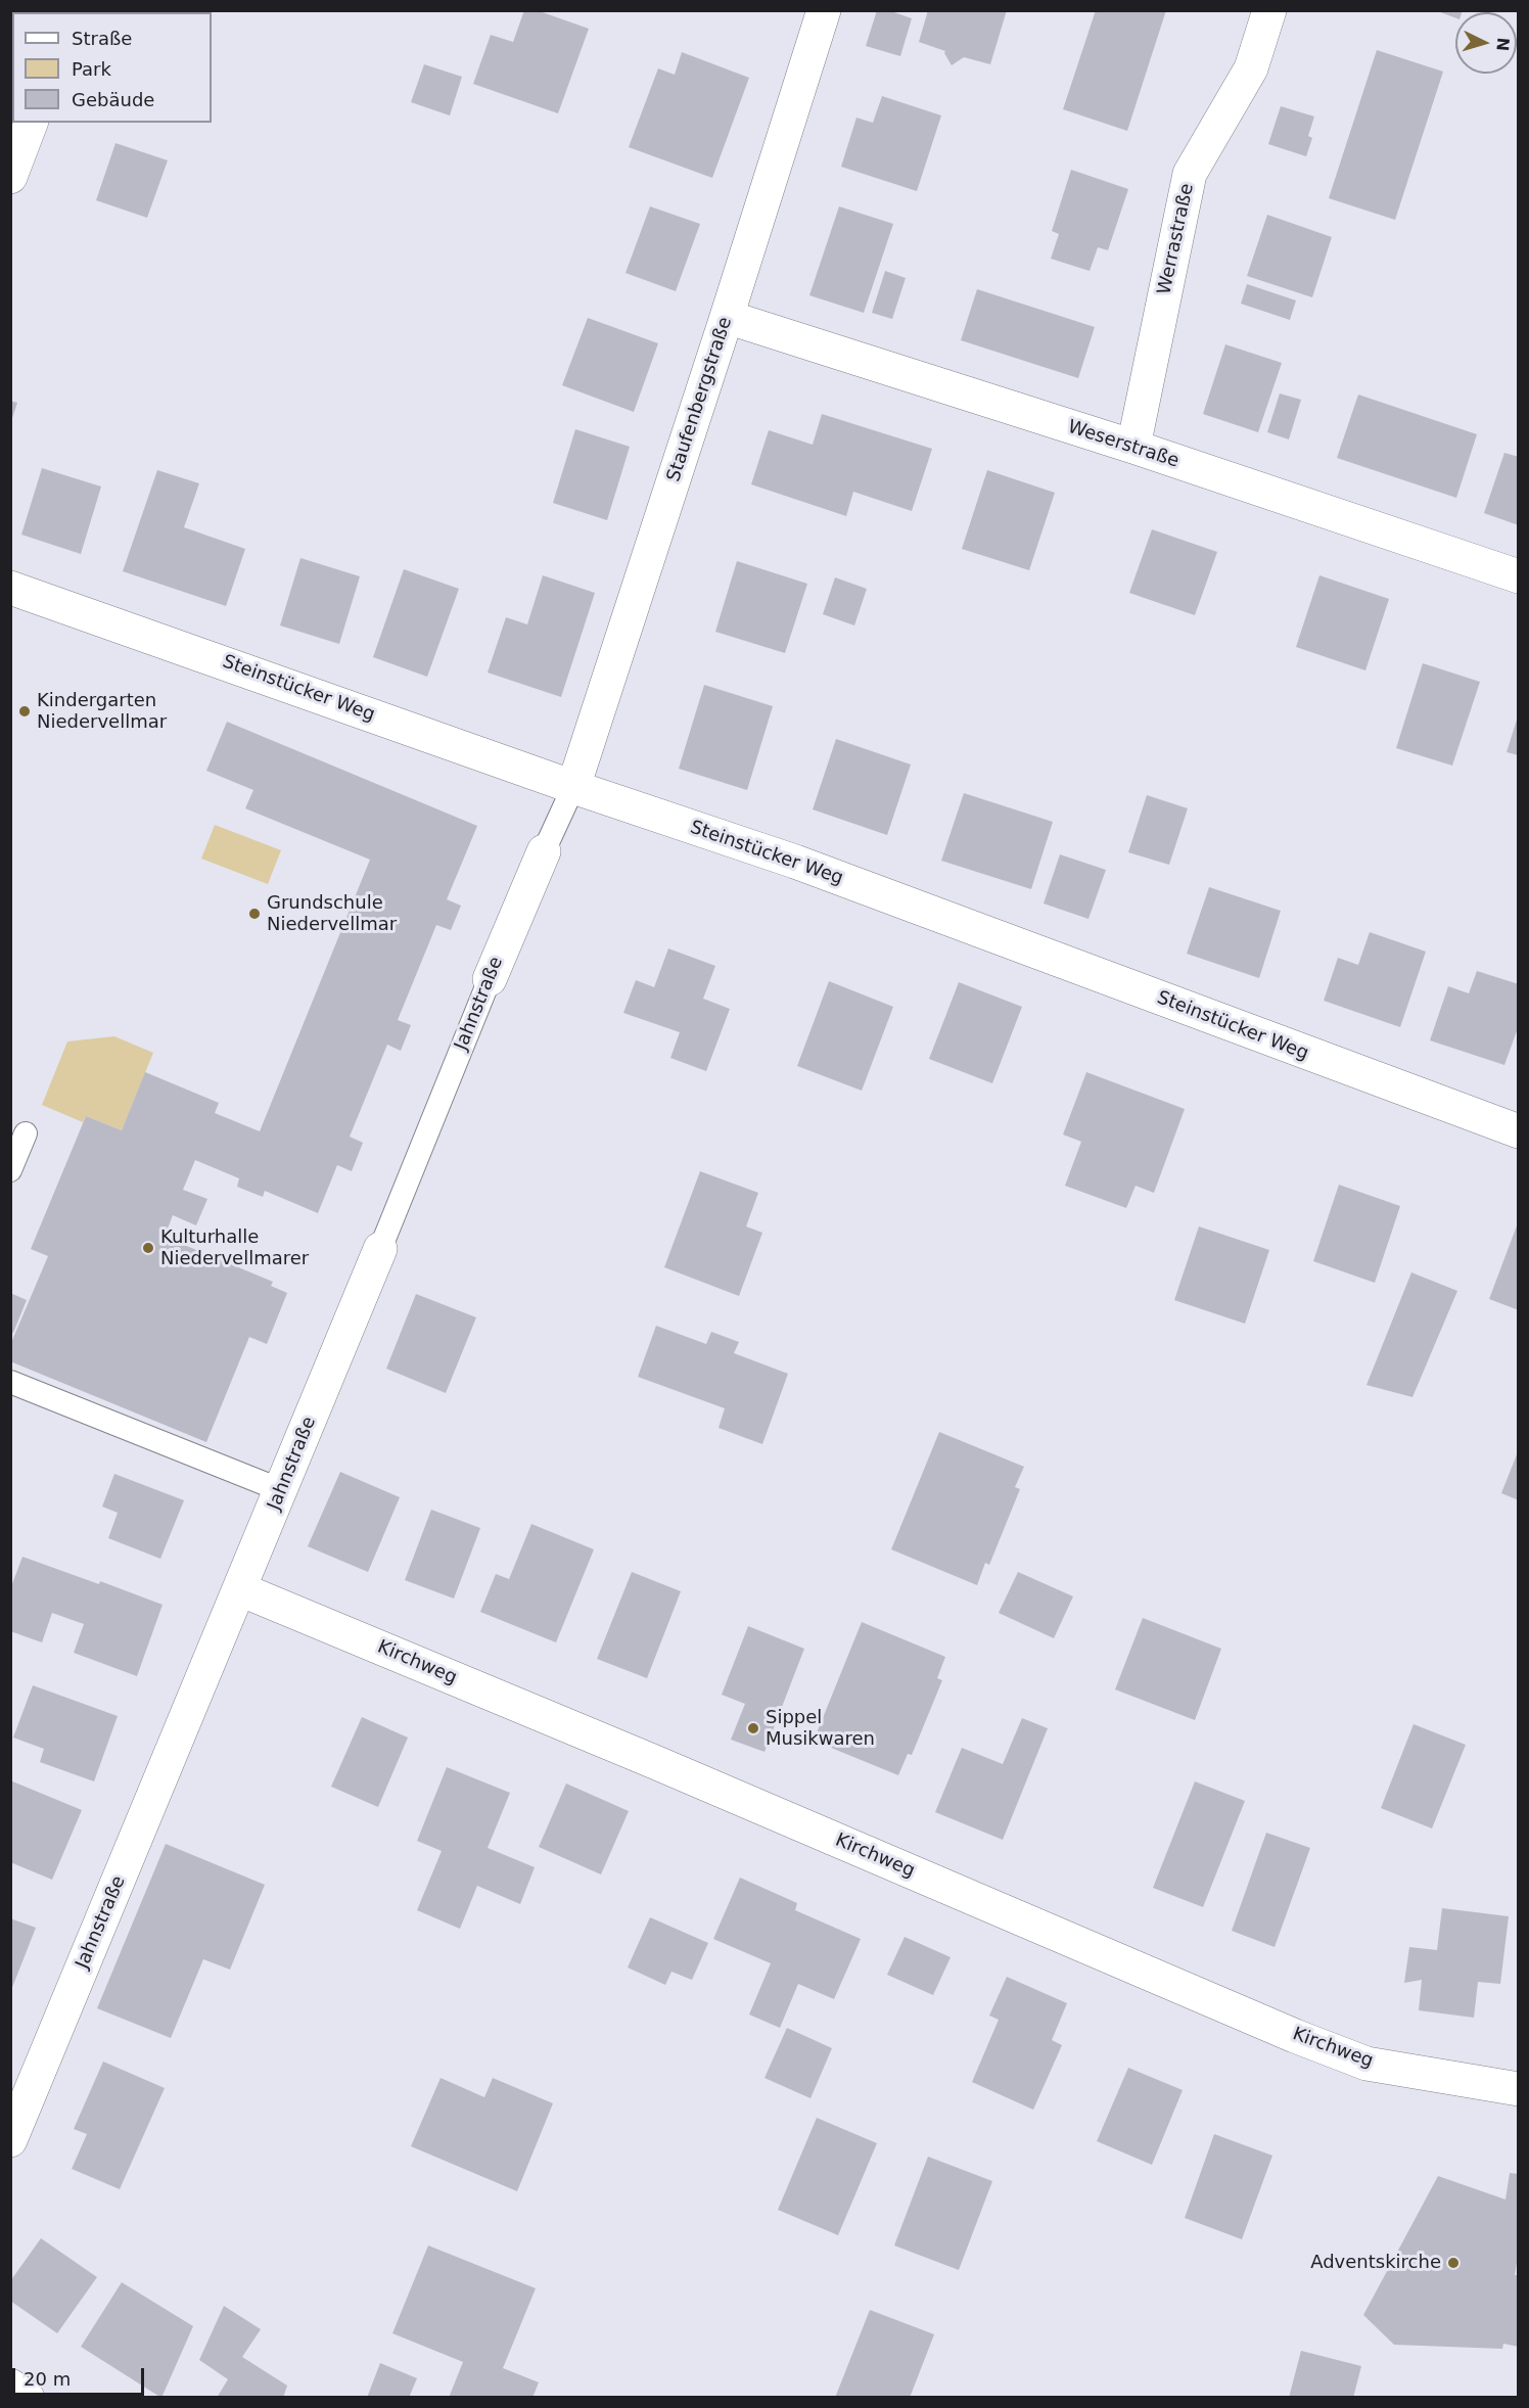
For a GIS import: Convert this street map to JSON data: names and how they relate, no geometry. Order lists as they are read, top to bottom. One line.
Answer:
{"streets":{"street":["Werrastraße","Staufenbergstraße","Weserstraße","Steinstücker Weg","Jahnstraße","Kirchweg"]},"crossings":[["Werrastraße","Weserstraße"],["Staufenbergstraße","Weserstraße"],["Staufenbergstraße","Steinstücker Weg"],["Staufenbergstraße","Jahnstraße"],["Steinstücker Weg","Jahnstraße"],["Jahnstraße","Kirchweg"]],"places":["Kindergarten Niedervellmar","Grundschule Niedervellmar","Kulturhalle Niedervellmarer","Sippel Musikwaren","Adventskirche"],"legend":["Straße","Park","Gebäude"],"scale_bar":"20 m","north":"right"}
